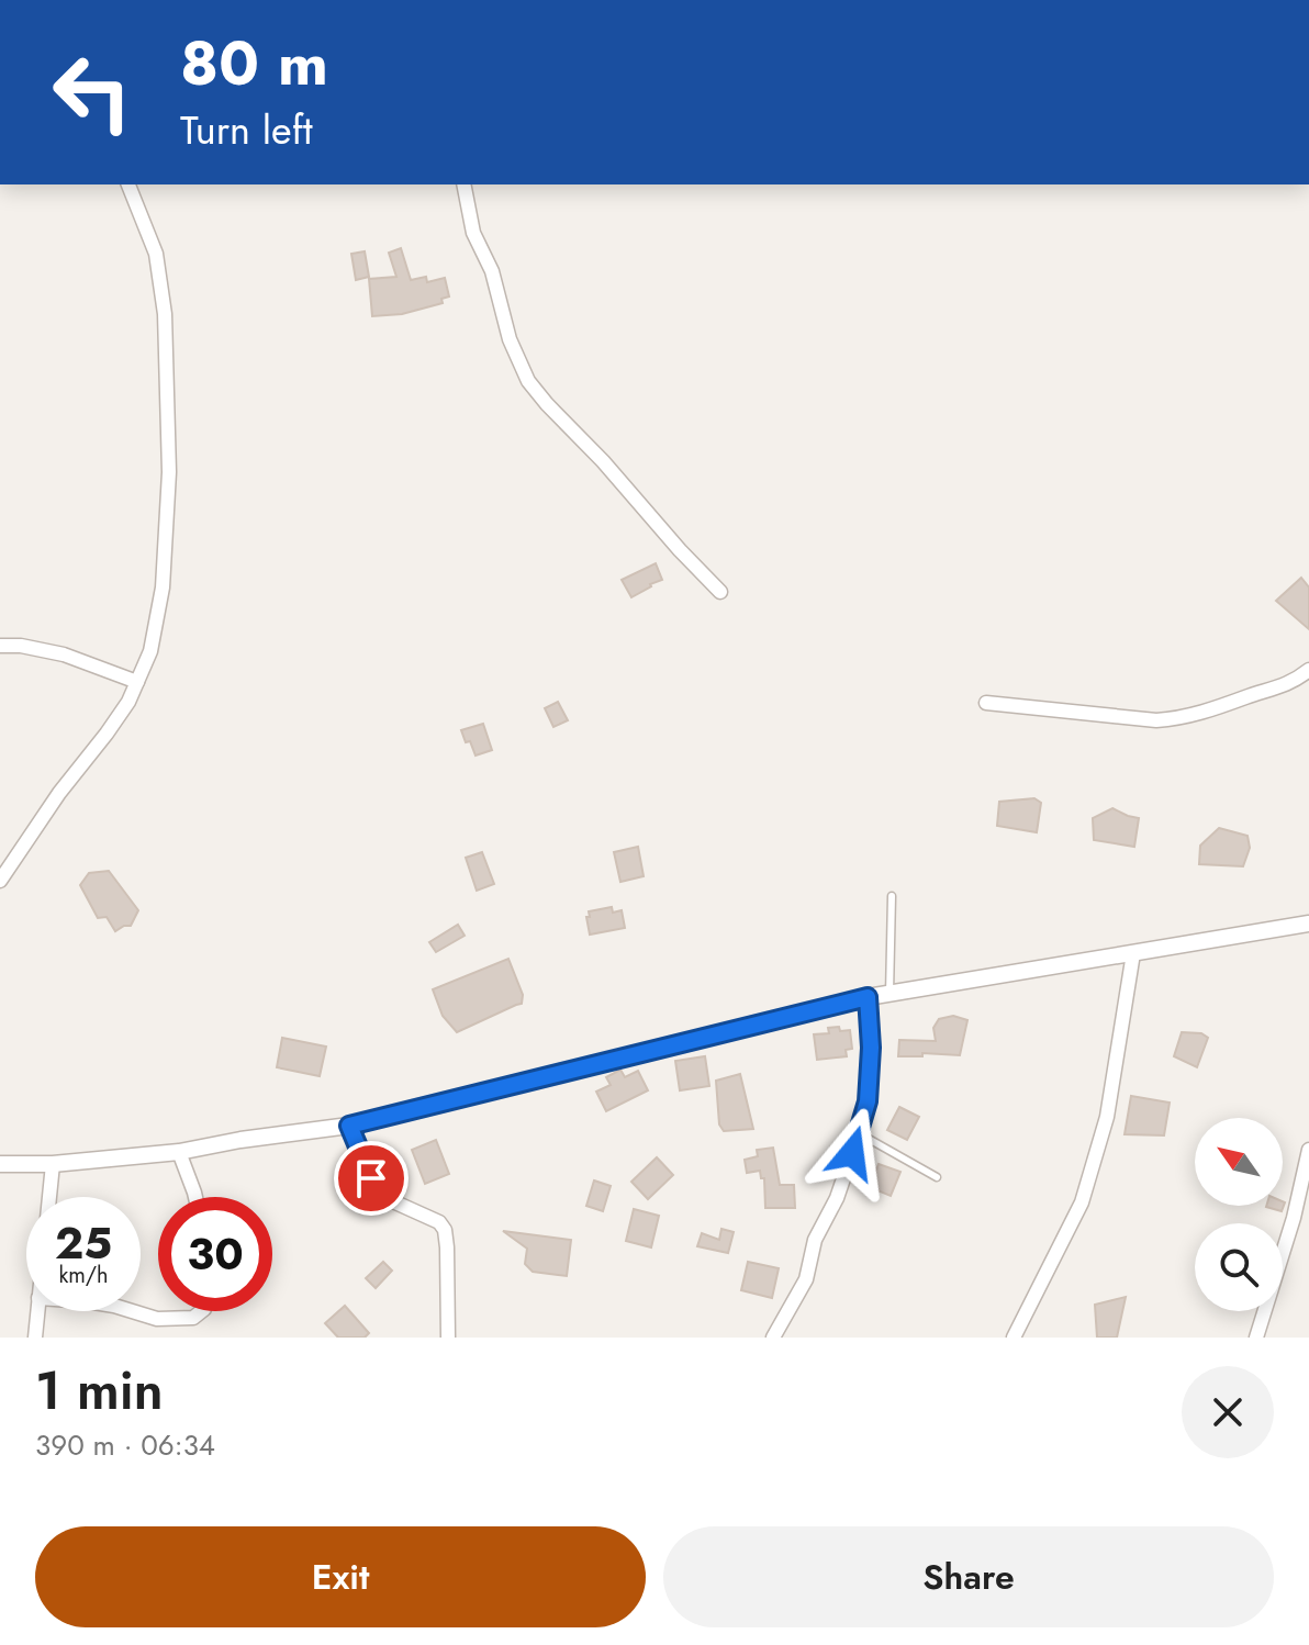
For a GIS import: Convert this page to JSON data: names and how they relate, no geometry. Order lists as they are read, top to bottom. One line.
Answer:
{"north":"top left","page":{"turn":["80 m","Turn left"],"speed":"25 km/h","limit":"30","heading":["1 min","390 m · 06:34"],"buttons":["Exit","Share"]}}
